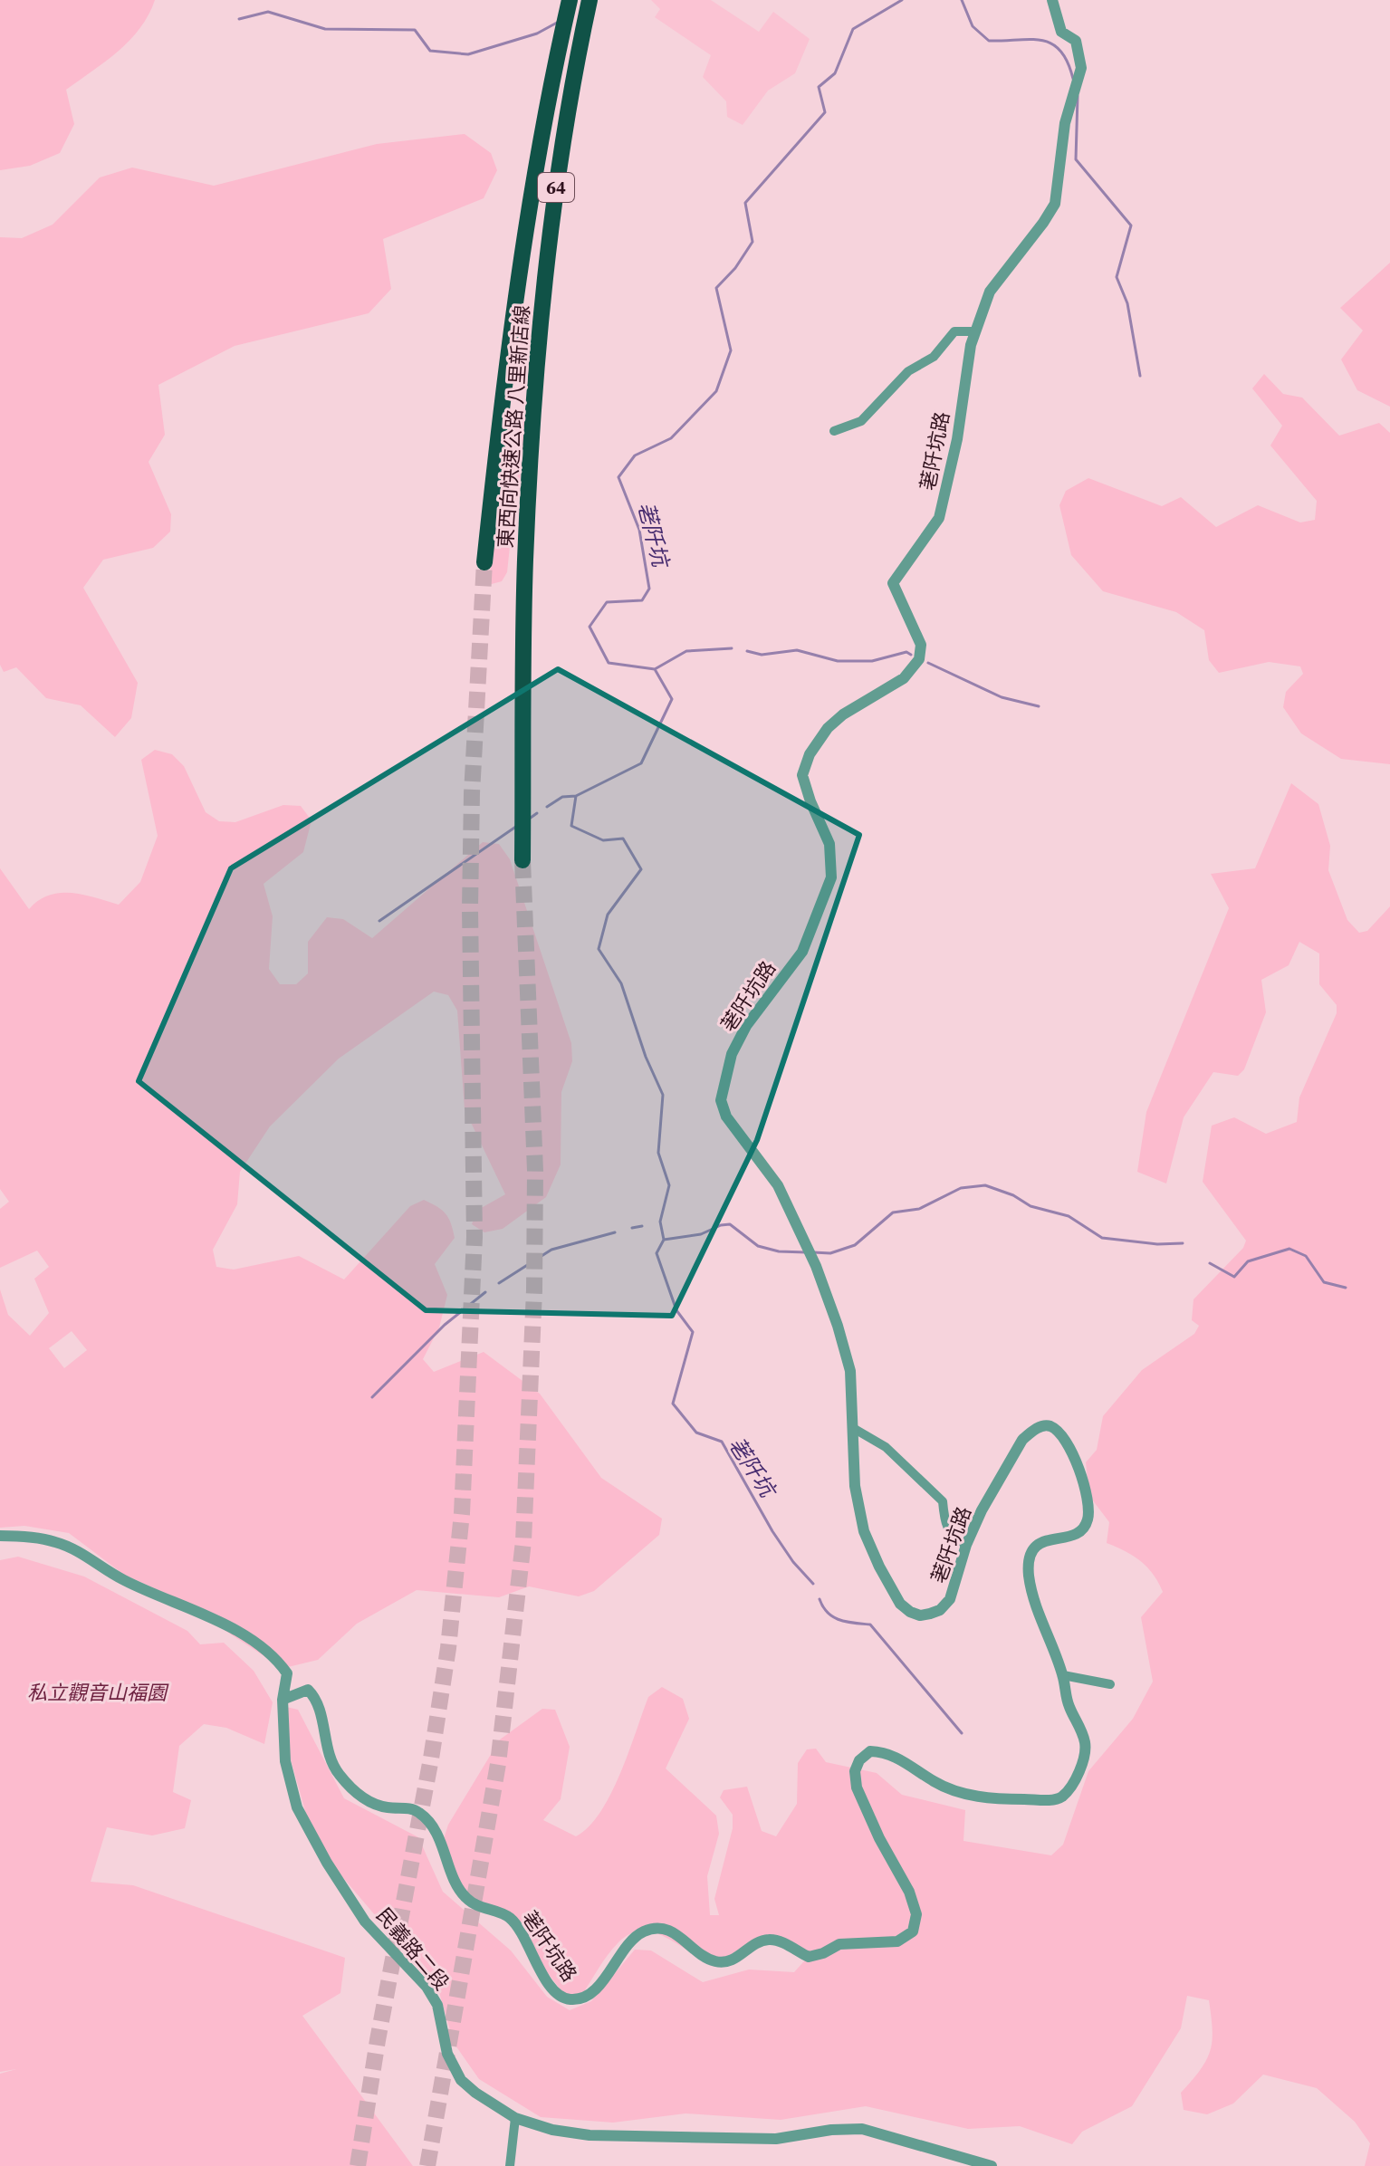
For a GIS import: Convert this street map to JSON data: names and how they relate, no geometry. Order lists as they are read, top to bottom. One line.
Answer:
{"streets":{"highway":["64","東西向快速公路 八里新店線"],"street":["荖阡坑路","民義路二段"]},"crossings":[["荖阡坑路","民義路二段"]],"water":["荖阡坑"],"parks":["私立觀音山福園"]}
